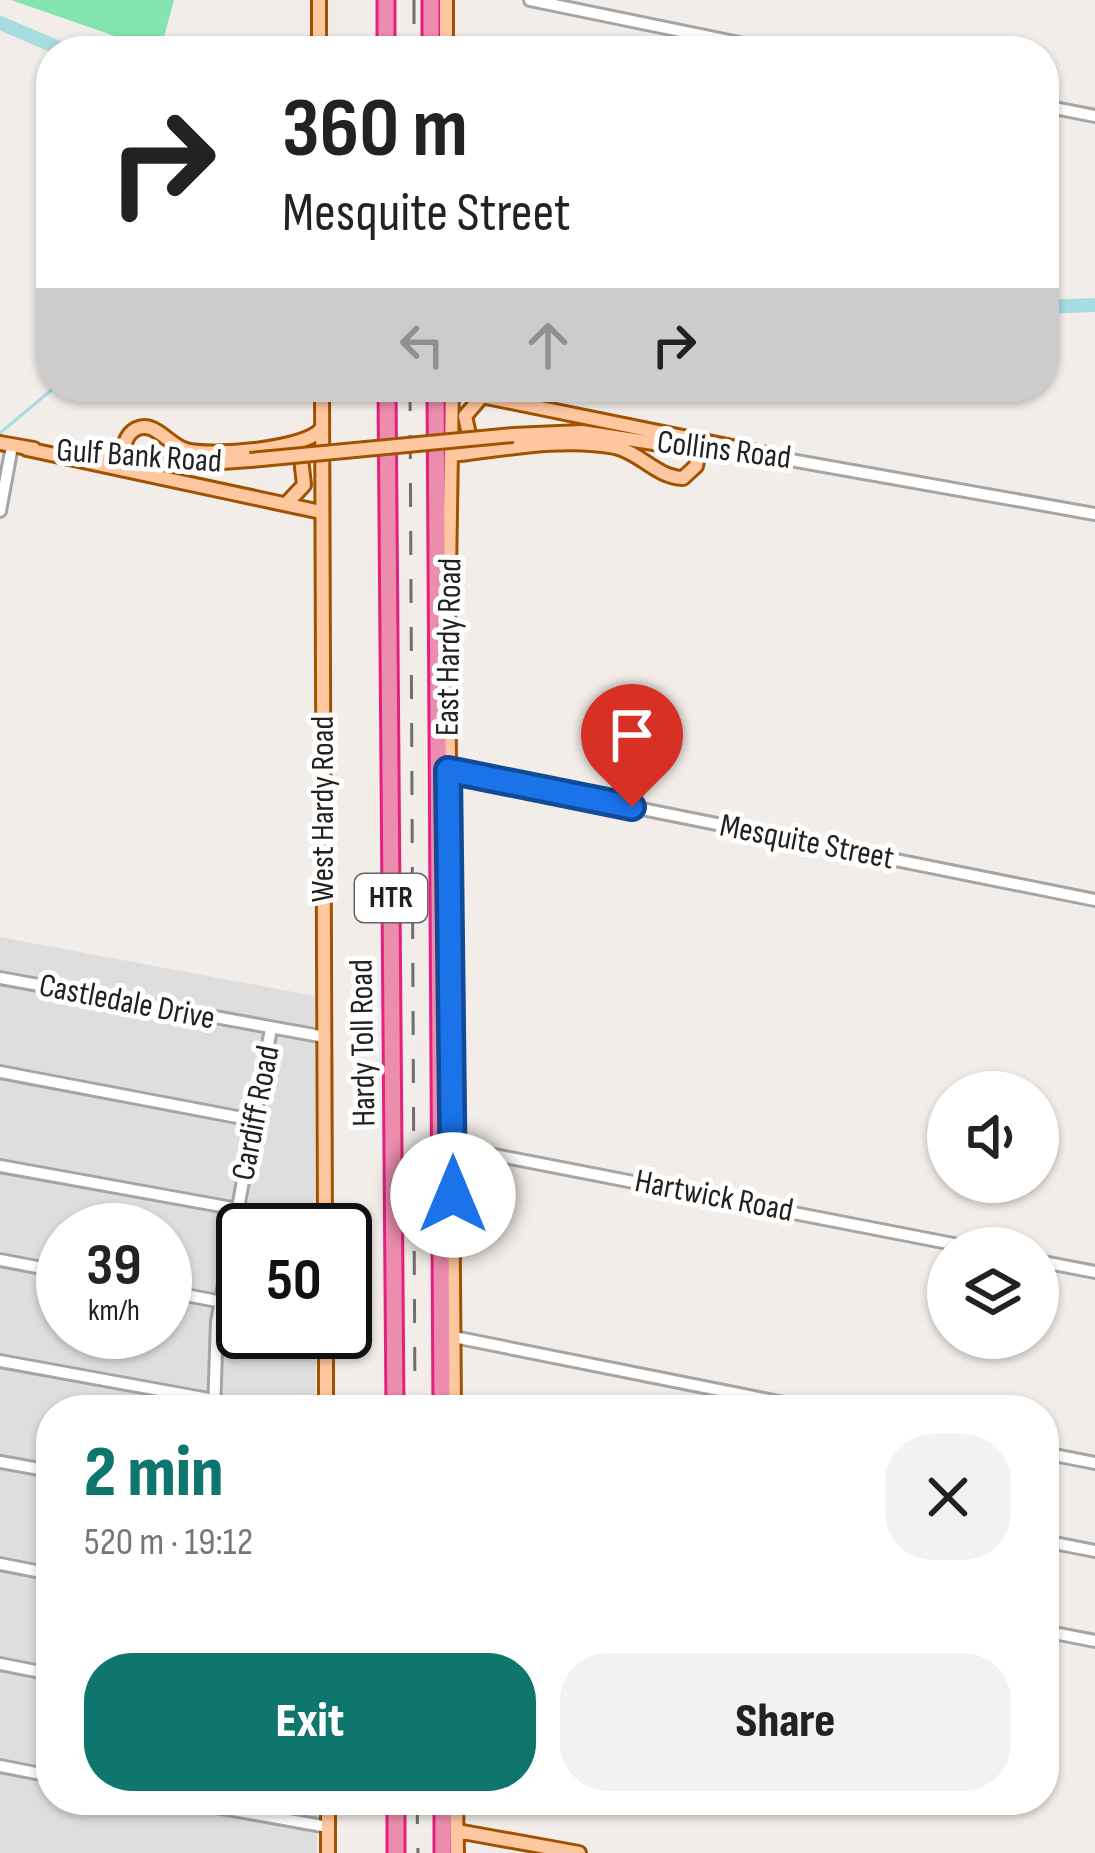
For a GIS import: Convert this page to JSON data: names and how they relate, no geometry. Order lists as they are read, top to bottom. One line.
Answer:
{"streets":{"highway":["HTR","Hardy Toll Road"],"main road":["Collins Road","Gulf Bank Road","East Hardy Road","West Hardy Road"],"street":["Mesquite Street","Castledale Drive","Cardiff Road","Hartwick Road"]},"crossings":[["Collins Road","Gulf Bank Road"],["East Hardy Road","Mesquite Street"],["East Hardy Road","Hartwick Road"],["West Hardy Road","Castledale Drive"],["Castledale Drive","Cardiff Road"]],"page":{"turn":["360 m","Mesquite Street"],"speed":"39 km/h","limit":"50","heading":["2 min","520 m · 19:12"],"buttons":["Exit","Share"]}}
